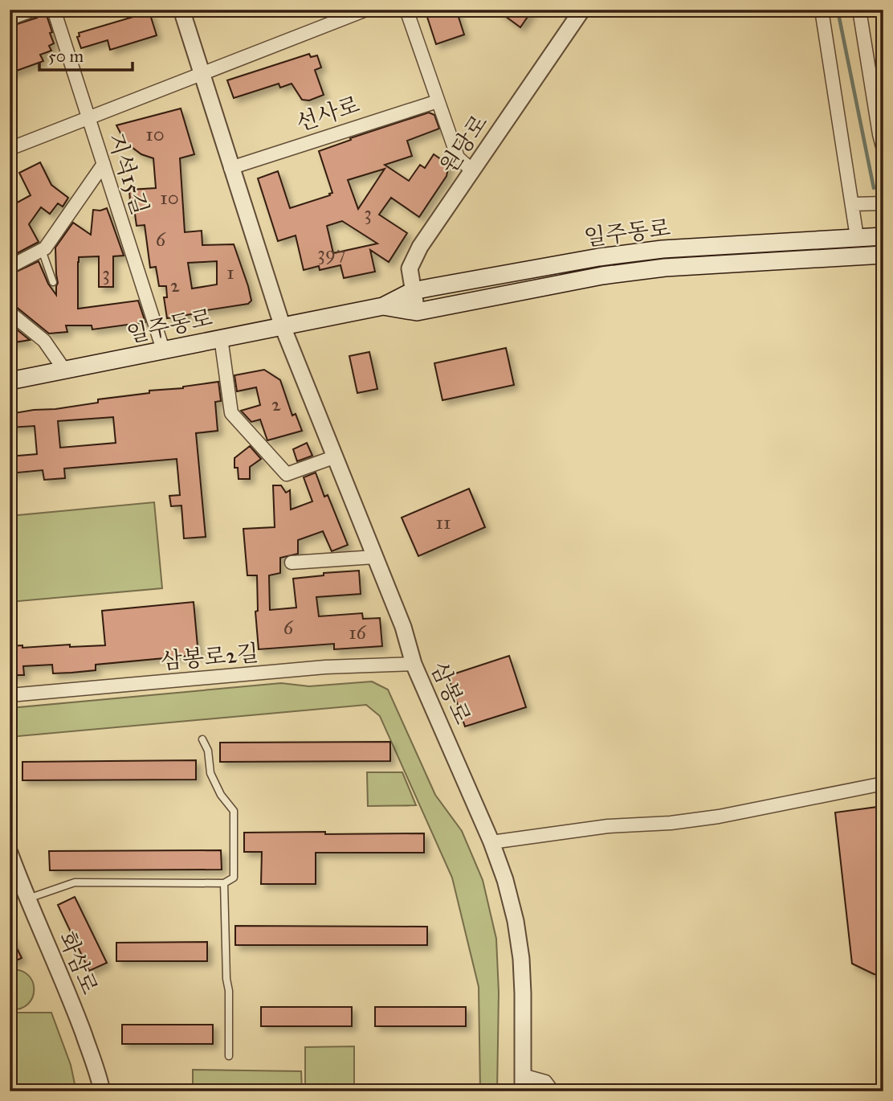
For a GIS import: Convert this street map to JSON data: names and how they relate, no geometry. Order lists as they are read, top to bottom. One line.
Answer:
{"streets":{"main road":["일주동로"],"street":["선사로","원당로","지석15길","삼봉로2길","삼봉로","화삼로"]},"crossings":[["원당로","일주동로"],["지석15길","일주동로"],["일주동로","삼봉로"],["삼봉로2길","삼봉로"]],"house_numbers":["10","10","3","6","397","1","3","2","2","11","6","16"],"scale_bar":"50 m"}
